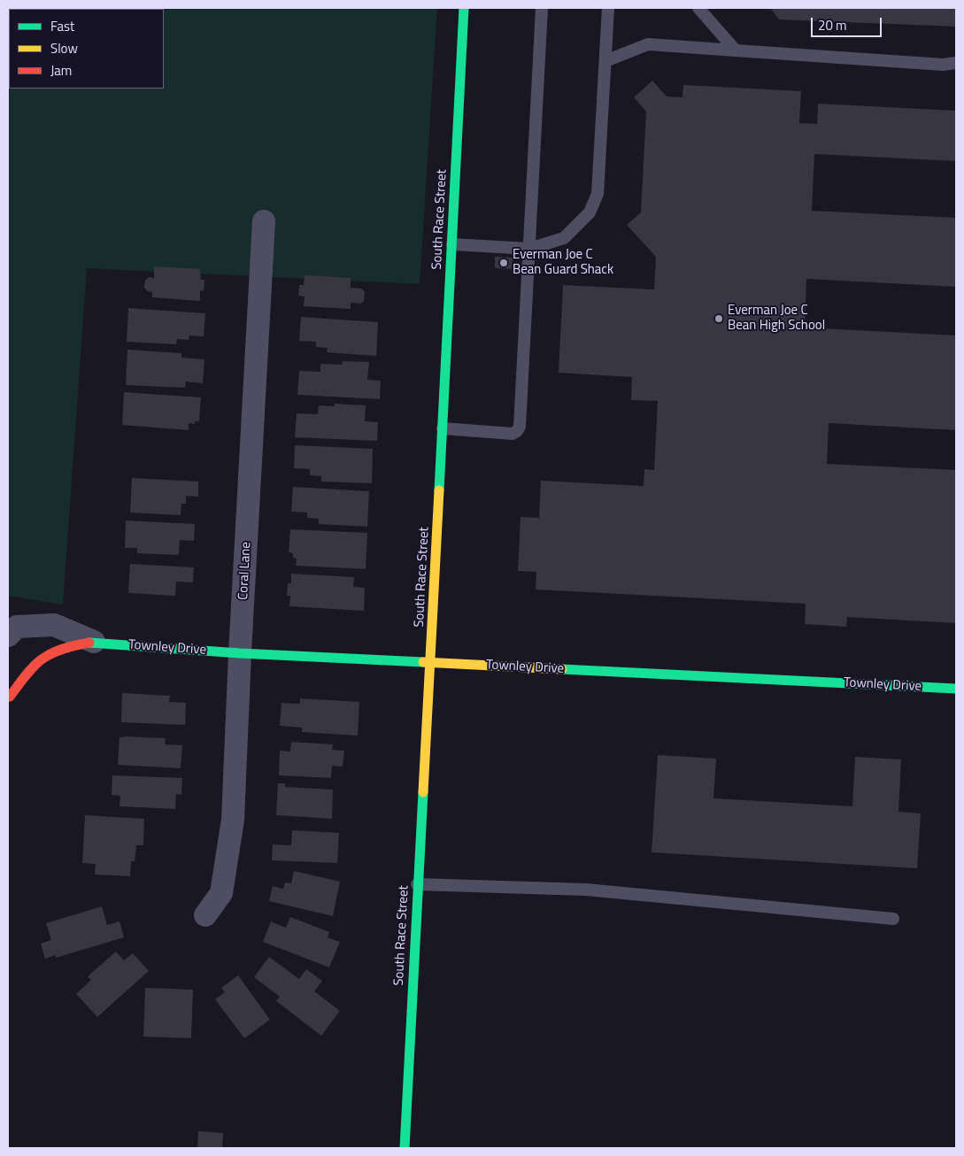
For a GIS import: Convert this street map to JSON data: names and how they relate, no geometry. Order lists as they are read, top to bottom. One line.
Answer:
{"streets":{"street":["South Race Street","Coral Lane","Townley Drive"]},"crossings":[["South Race Street","Townley Drive"],["Coral Lane","Townley Drive"]],"places":["Everman Joe C Bean Guard Shack","Everman Joe C Bean High School"],"legend":["Fast","Slow","Jam"],"scale_bar":"20 m"}
